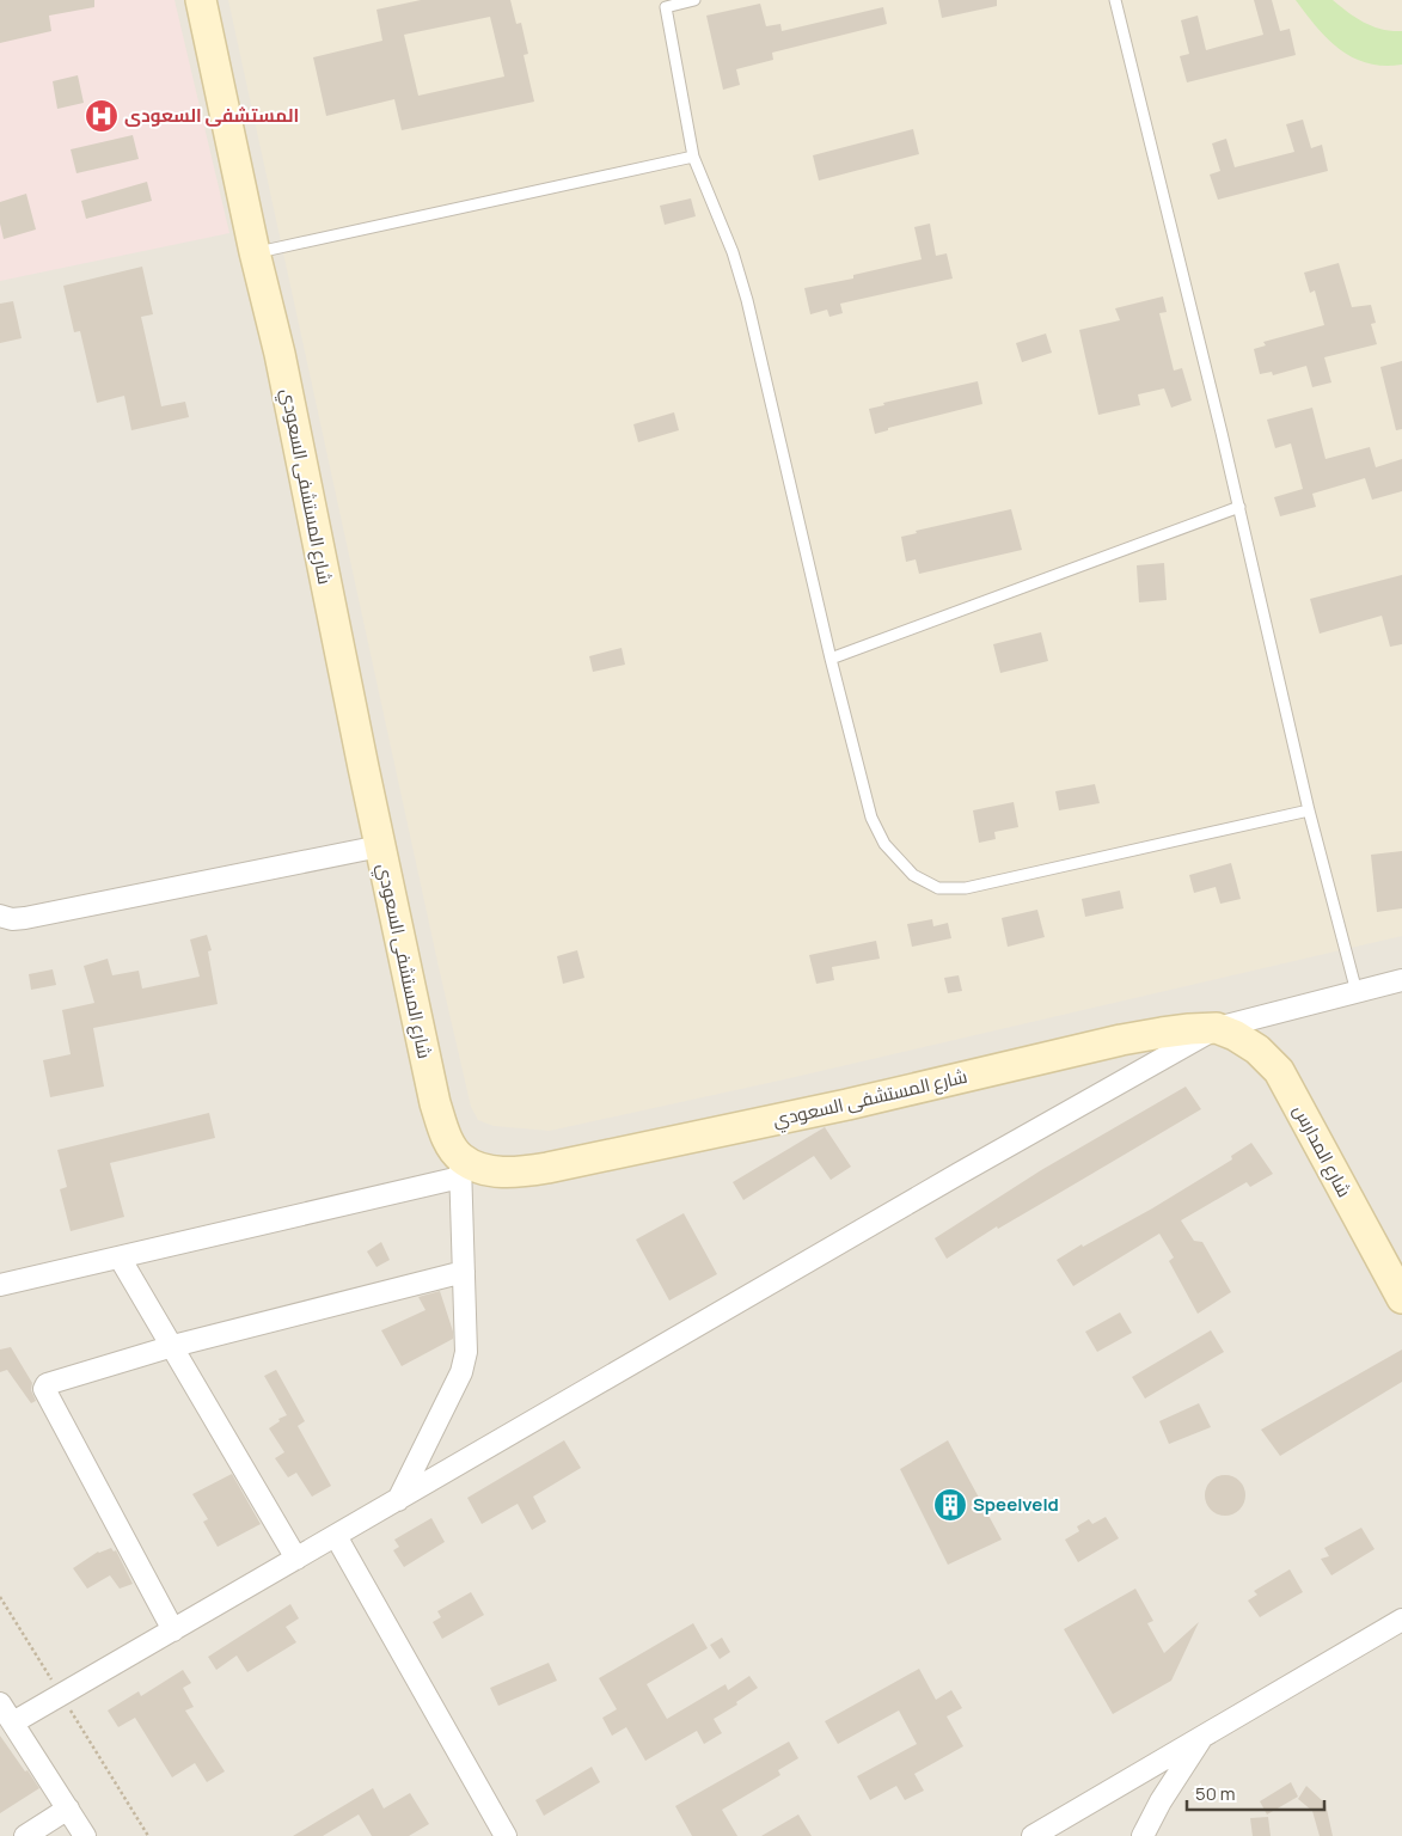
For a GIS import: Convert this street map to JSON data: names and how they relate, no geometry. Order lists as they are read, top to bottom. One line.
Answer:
{"streets":{"street":["شارع المستشفى السعودي","شارع المدارس"]},"crossings":[["شارع المستشفى السعودي","شارع المدارس"]],"places":{"hospital":["المستشفى السعودى"],"building":["Speelveld"]},"scale_bar":"50 m"}
